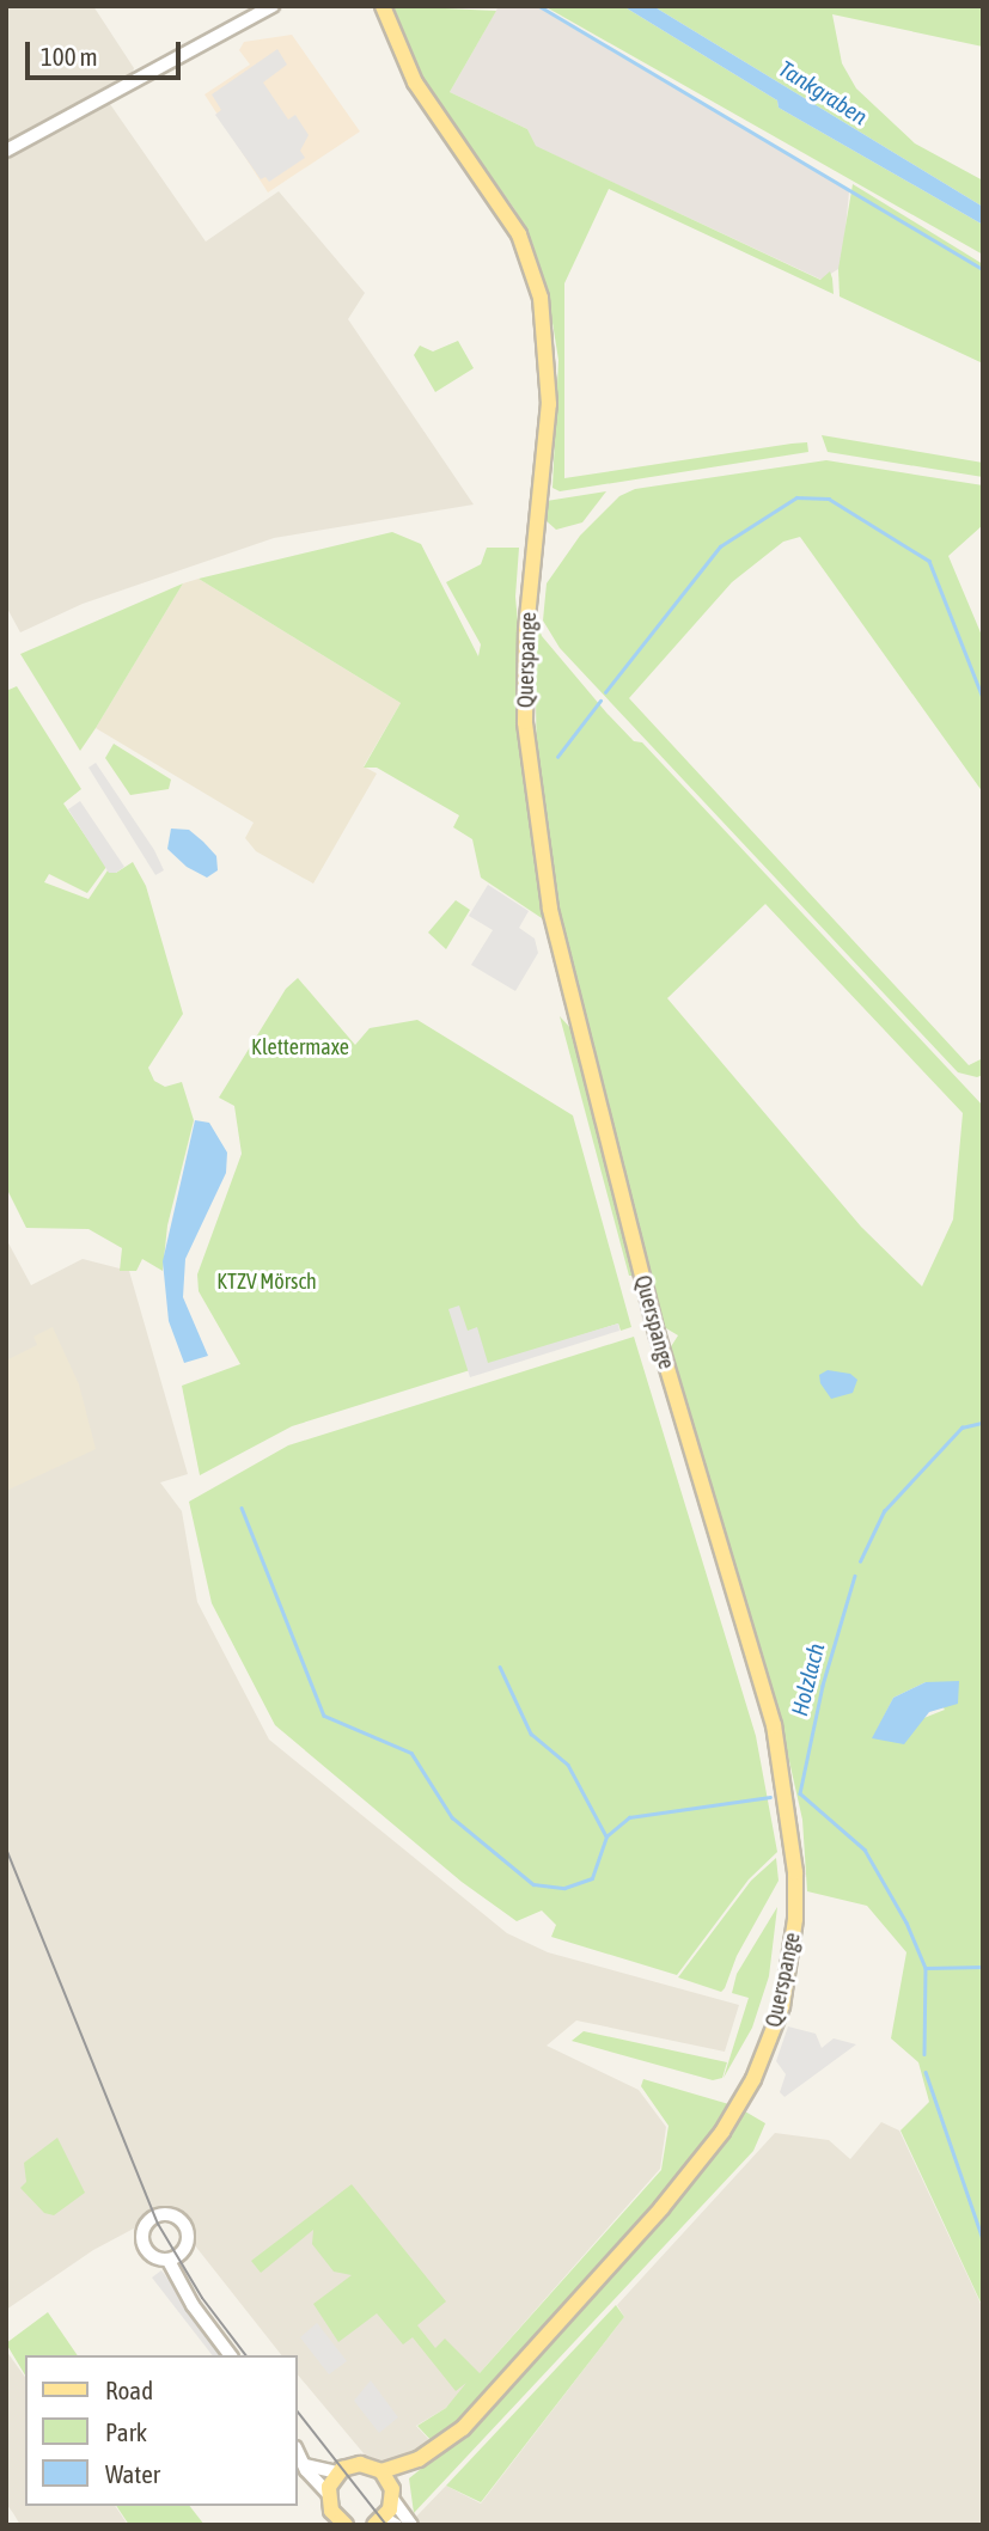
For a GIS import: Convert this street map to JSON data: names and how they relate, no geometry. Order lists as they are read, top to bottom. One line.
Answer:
{"streets":{"main road":["Querspange"]},"water":["Tankgraben","Holzlach"],"parks":["Klettermaxe","KTZV Mörsch"],"legend":["Road","Park","Water"],"scale_bar":"100 m"}
